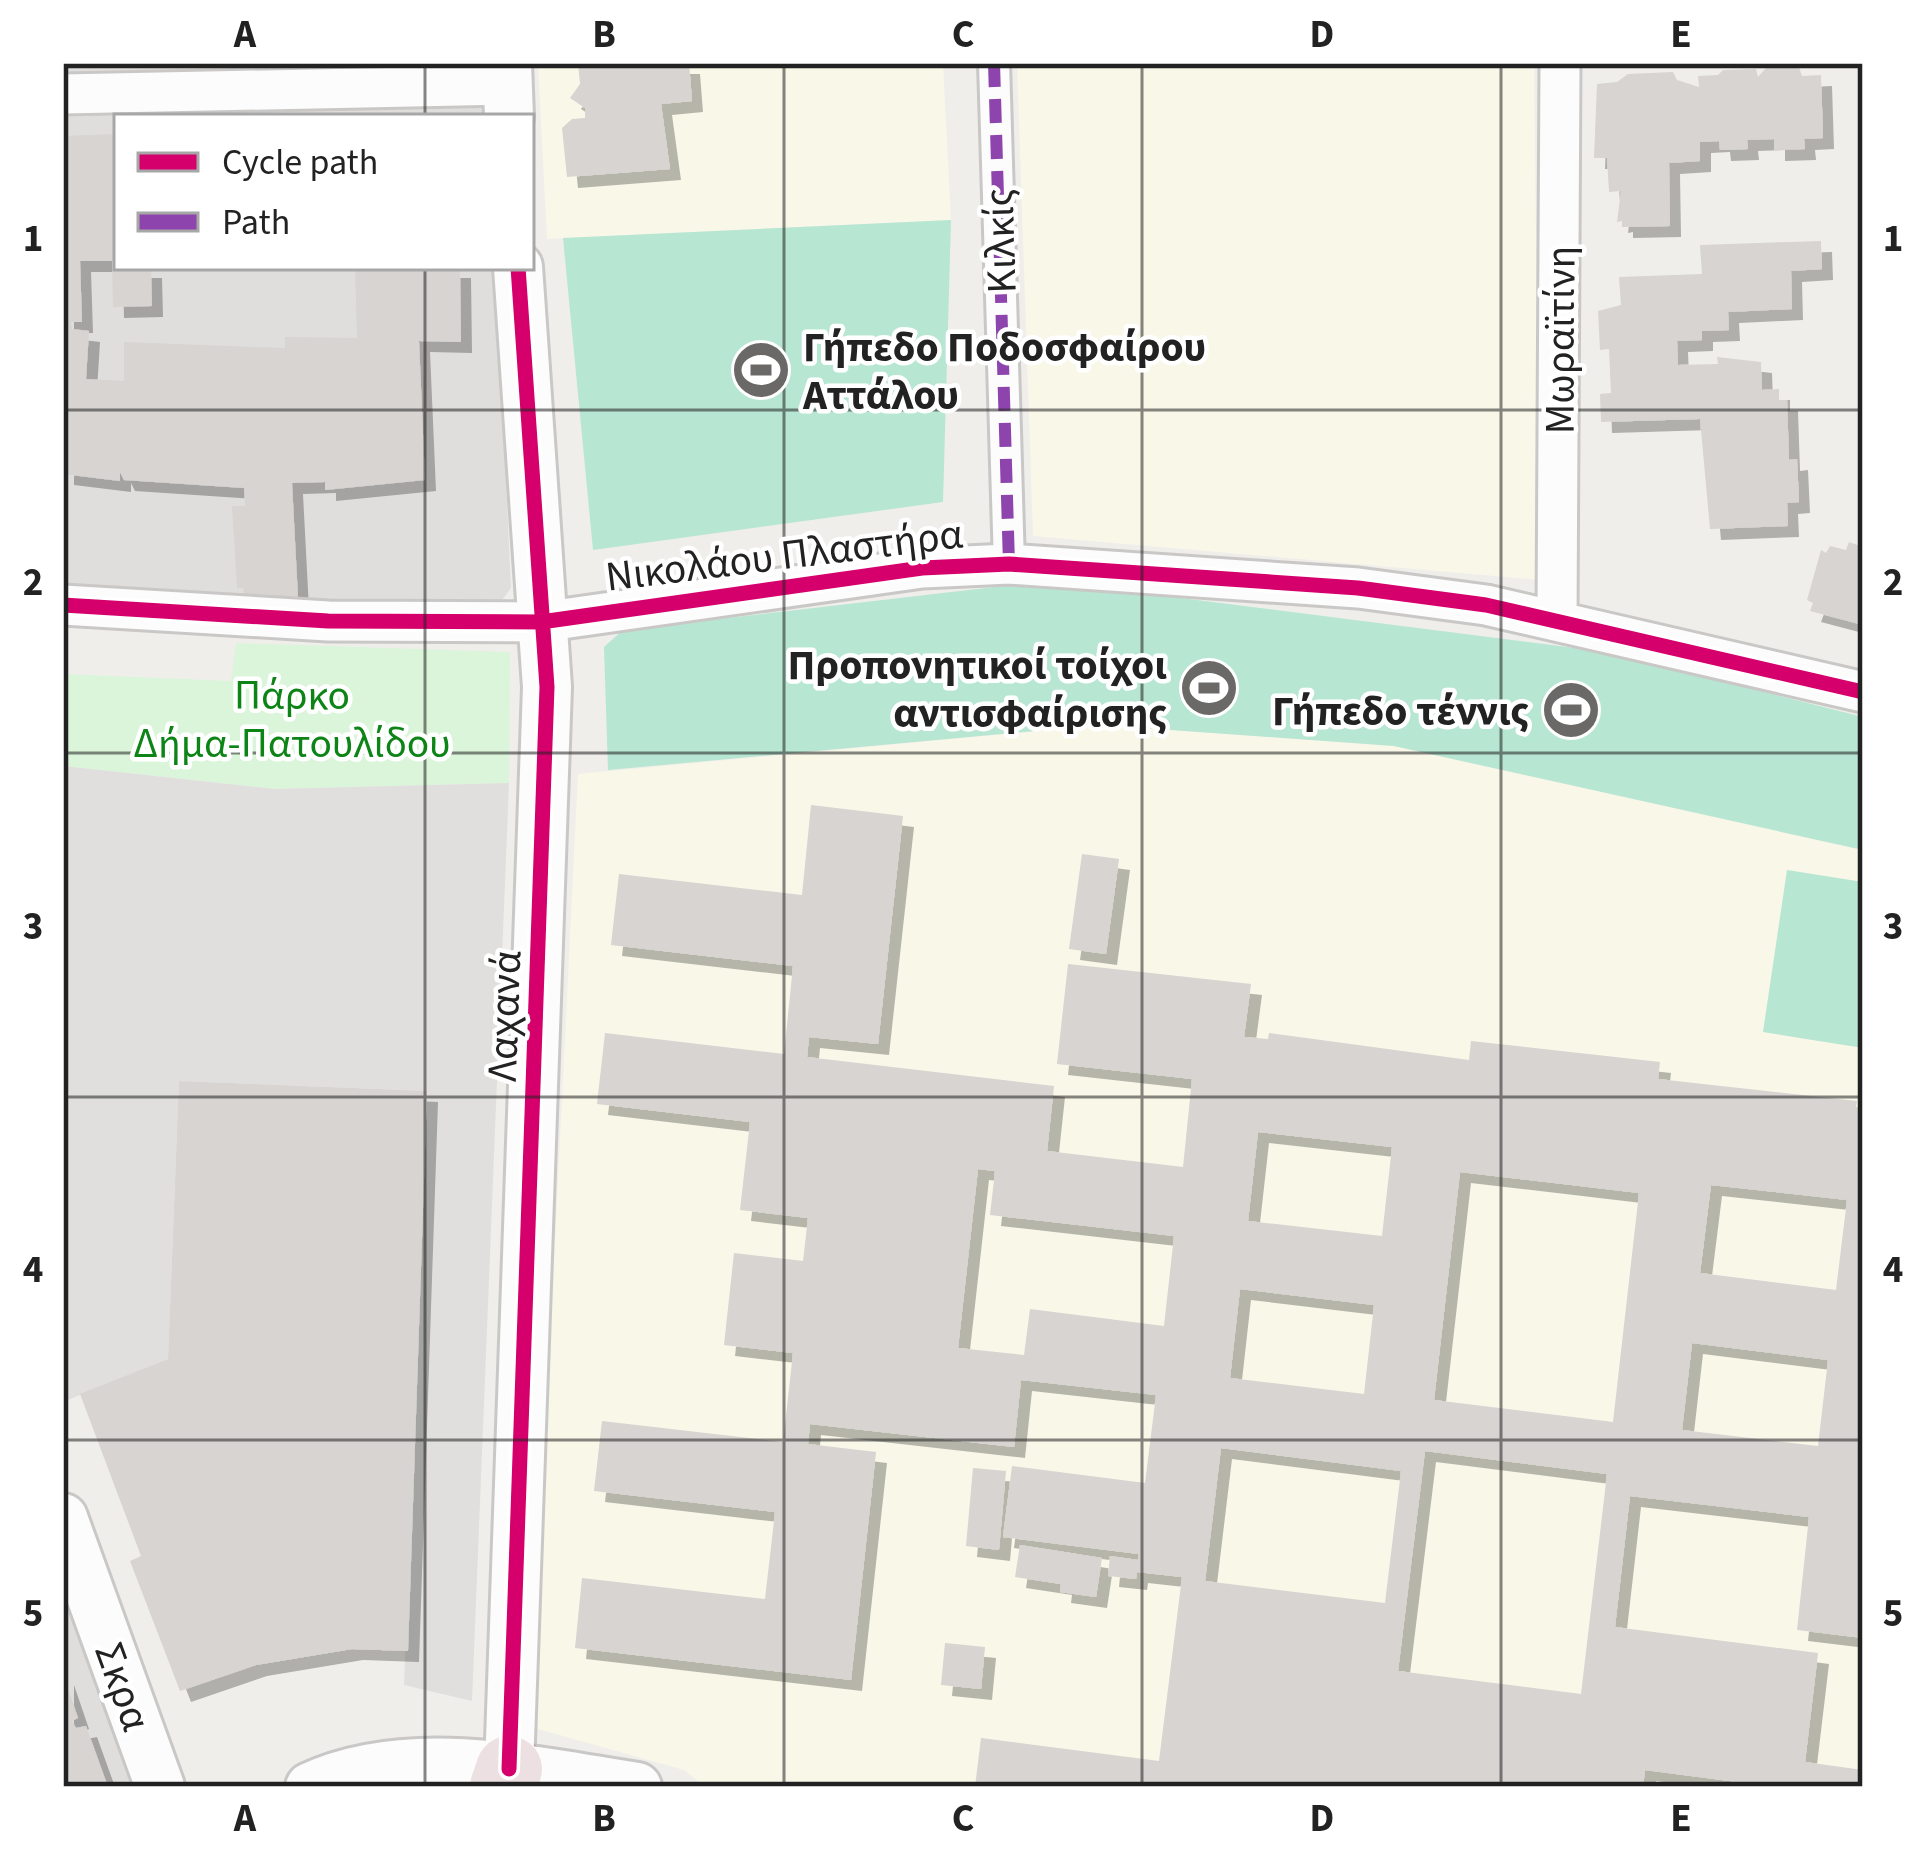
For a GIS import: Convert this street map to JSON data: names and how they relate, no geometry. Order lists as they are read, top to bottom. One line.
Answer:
{"streets":{"street":["Κιλκίς","Μωραϊτίνη","Νικολάου Πλαστήρα","Λαχανά","Σκρα"]},"crossings":[["Κιλκίς","Νικολάου Πλαστήρα"],["Μωραϊτίνη","Νικολάου Πλαστήρα"],["Νικολάου Πλαστήρα","Λαχανά"]],"parks":["Πάρκο Δήμα-Πατουλίδου"],"places":{"sports":["Γήπεδο Ποδοσφαίρου Αττάλου","Προπονητικοί τοίχοι αντισφαίρισης","Γήπεδο τέννις"]},"legend":["Cycle path","Path"],"grid":{"columns":["A","B","C","D","E"],"rows":["1","2","3","4","5"]}}
